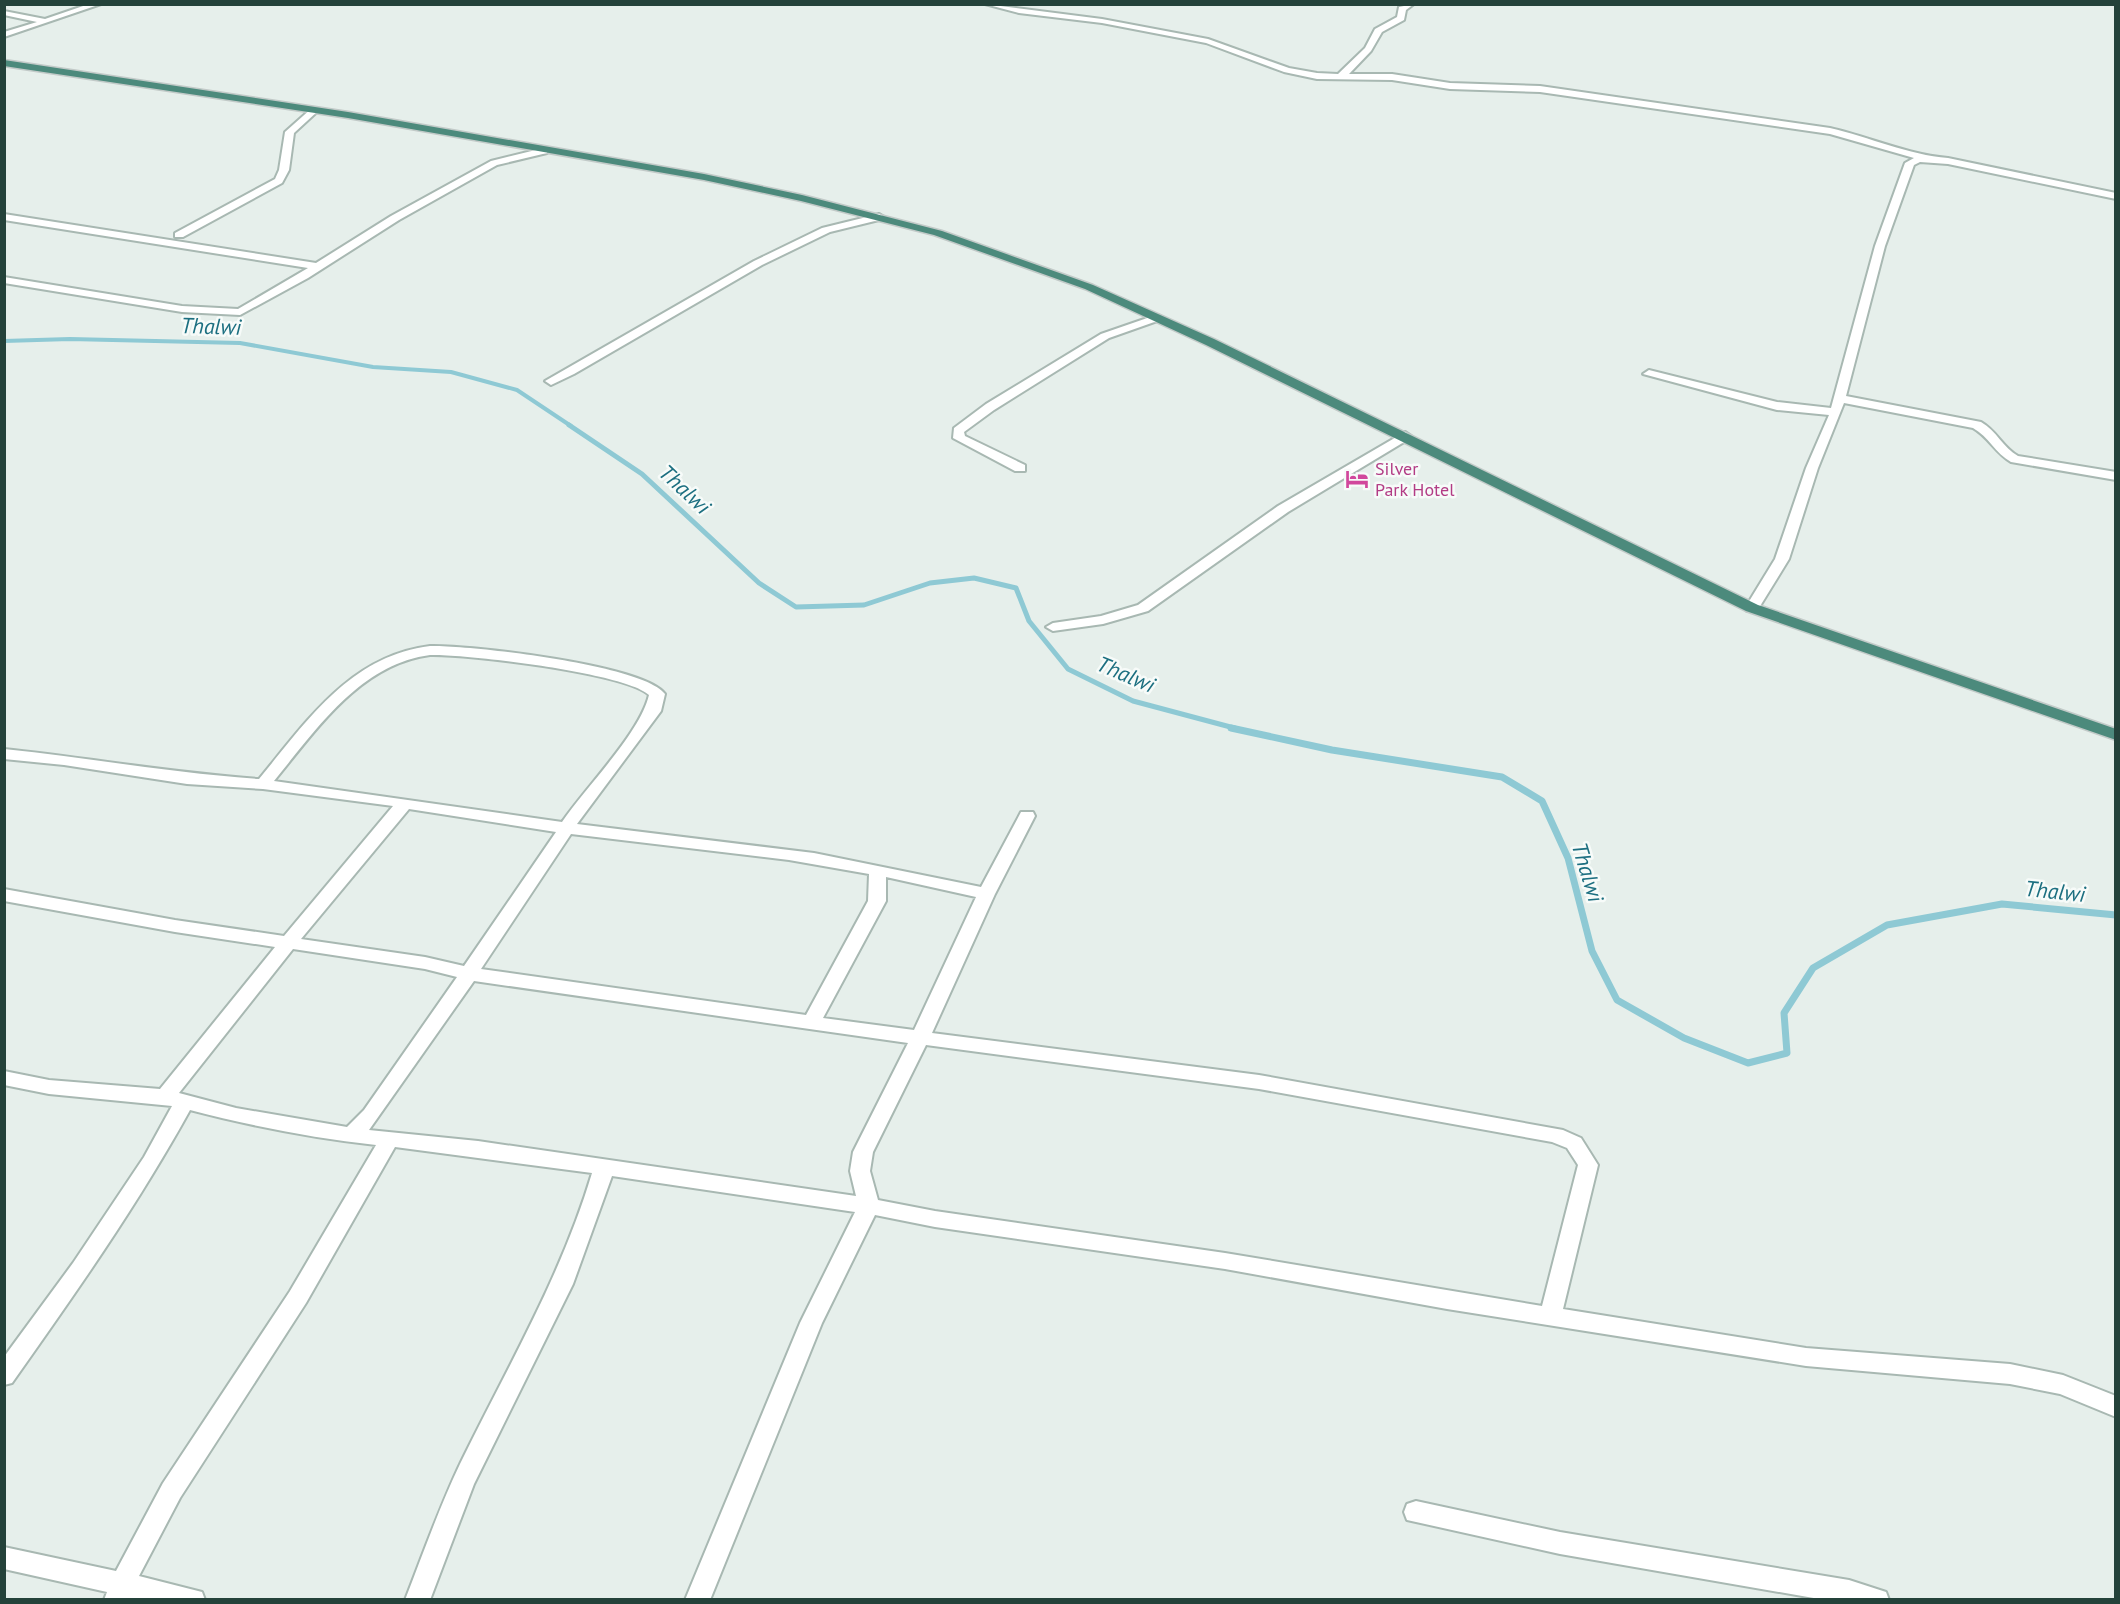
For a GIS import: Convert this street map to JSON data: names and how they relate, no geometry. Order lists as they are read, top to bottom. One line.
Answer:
{"water":["Thalwi"],"places":{"hotel":["Silver Park Hotel"]}}
